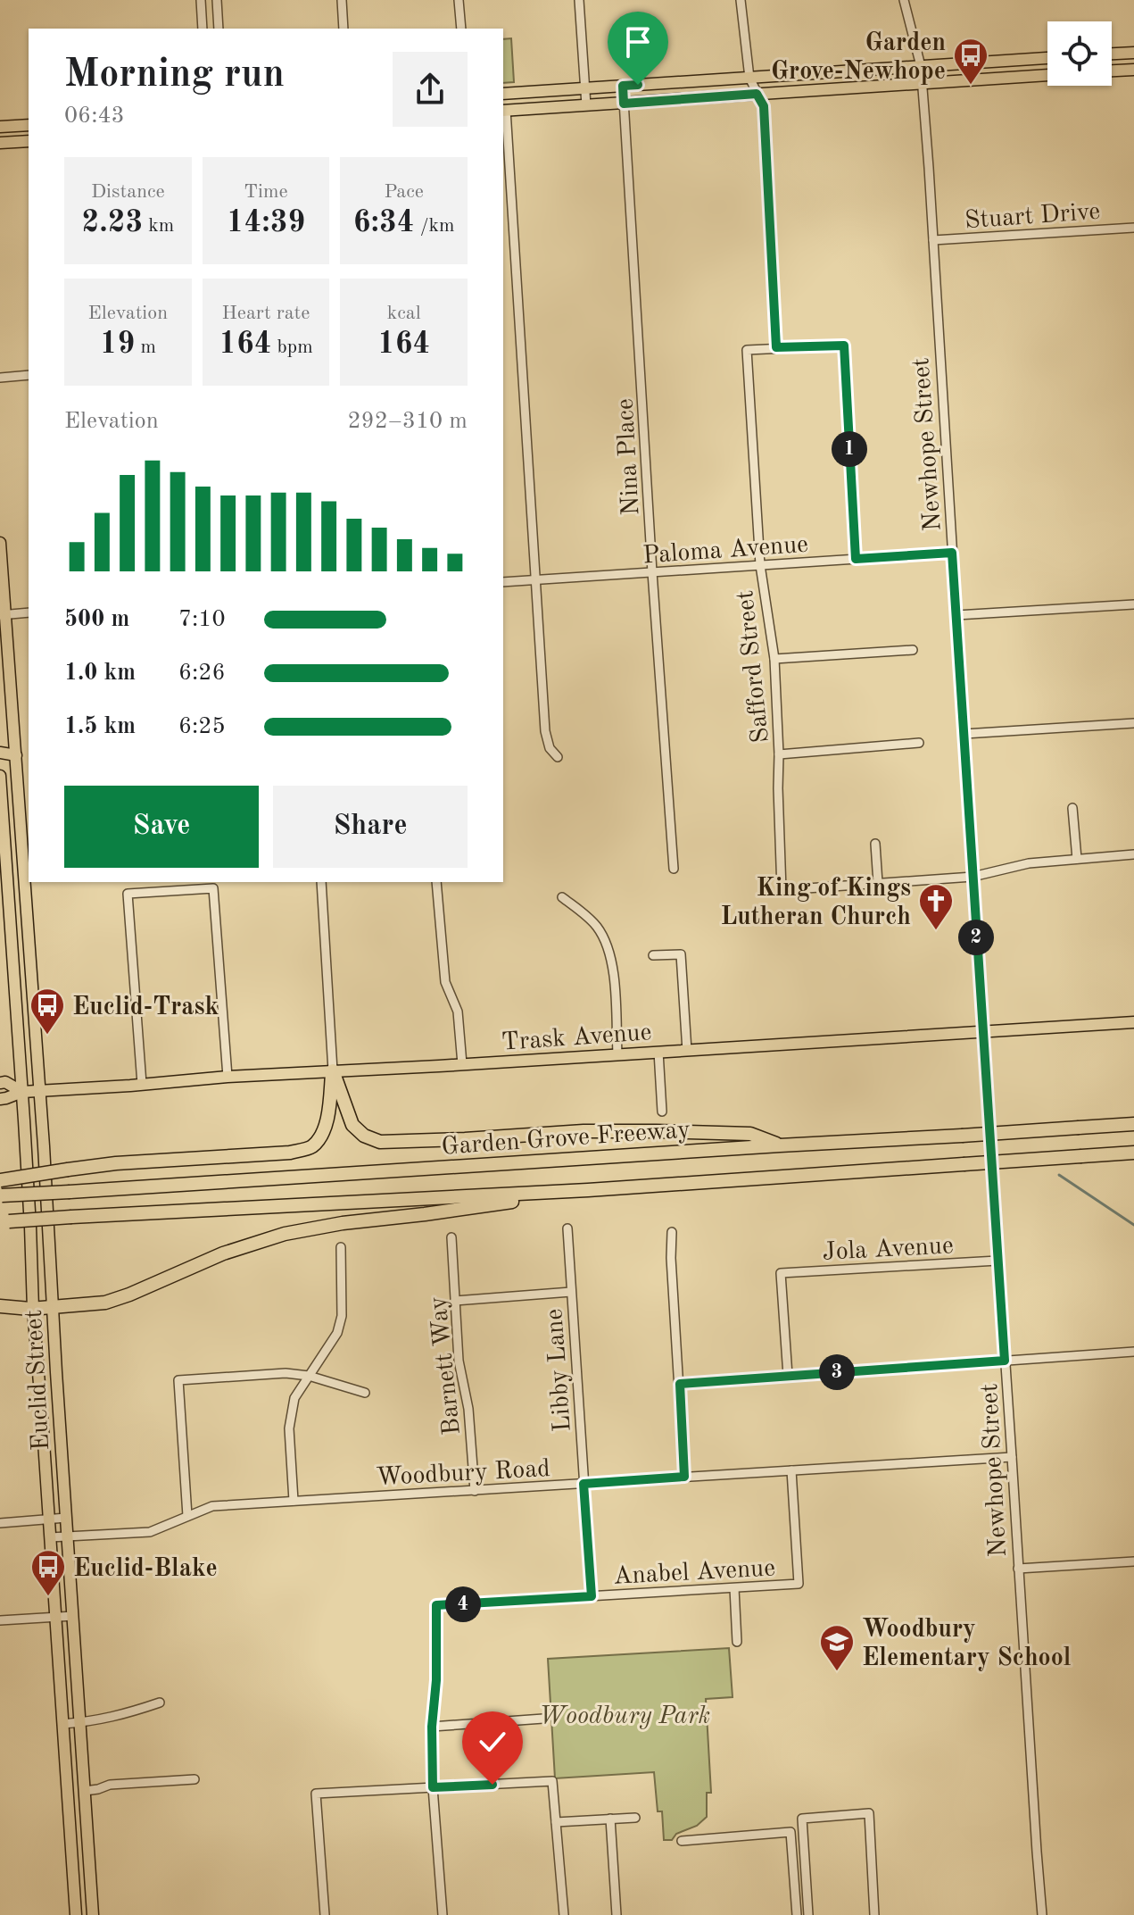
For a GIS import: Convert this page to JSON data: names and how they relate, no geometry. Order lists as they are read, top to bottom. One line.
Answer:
{"streets":{"highway":["Garden Grove Freeway"],"main road":["Trask Avenue","Euclid Street"],"street":["Stuart Drive","Newhope Street","Nina Place","Paloma Avenue","Safford Street","Jola Avenue","Barnett Way","Libby Lane","Woodbury Road","Anabel Avenue"]},"crossings":[["Stuart Drive","Newhope Street"],["Newhope Street","Paloma Avenue"],["Newhope Street","Trask Avenue"],["Newhope Street","Jola Avenue"],["Newhope Street","Woodbury Road"],["Nina Place","Paloma Avenue"],["Paloma Avenue","Safford Street"],["Trask Avenue","Euclid Street"],["Barnett Way","Woodbury Road"],["Libby Lane","Woodbury Road"],["Libby Lane","Anabel Avenue"],["Euclid Street","Woodbury Road"],["Woodbury Road","Anabel Avenue"]],"parks":["Woodbury Park"],"places":{"bus stop":["Garden Grove-Newhope","Euclid-Trask","Euclid-Blake"],"church":["King of Kings Lutheran Church"],"school or university":["Woodbury Elementary School"]},"page":{"heading":["Morning run","06:43"],"stats":[["Distance","2.23 km"],["Time","14:39"],["Pace","6:34 /km"],["Elevation","19 m"],["Heart rate","164 bpm"],["kcal","164"]],"chart":["Elevation","292–310 m"],"pins":["1","2","3","4"],"list":[{"name":"500 m","note":"7:10"},{"name":"1.0 km","note":"6:26"},{"name":"1.5 km","note":"6:25"}],"buttons":["Save","Share"]}}
